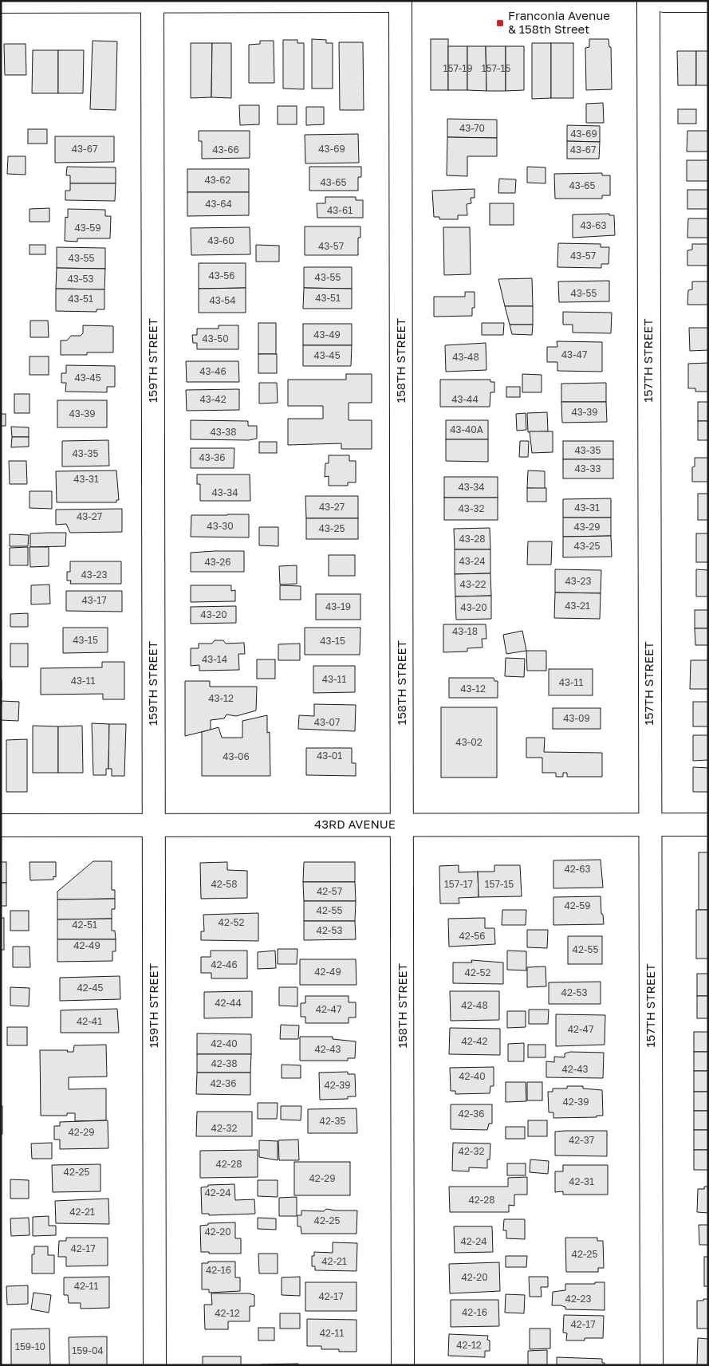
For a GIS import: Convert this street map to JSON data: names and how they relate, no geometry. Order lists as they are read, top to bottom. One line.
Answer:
{"streets":{"street":["159TH STREET","158TH STREET","157TH STREET","43RD AVENUE"]},"crossings":[["159TH STREET","43RD AVENUE"],["158TH STREET","43RD AVENUE"],["157TH STREET","43RD AVENUE"]],"places":{"transit":["Franconia Avenue & 158th Street"]},"house_numbers":["157-19","157-15","43-70","43-69","43-67","43-69","43-66","43-67","43-62","43-65","43-65","43-64","43-61","43-63","43-59","43-60","43-57","43-57","43-55","43-56","43-55","43-53","43-55","43-51","43-51","43-54","43-49","43-50","43-47","43-45","43-48","43-46","43-45","43-42","43-44","43-39","43-39","43-40A","43-38","43-35","43-35","43-36","43-33","43-31","43-34","43-34","43-27","43-31","43-32","43-27","43-30","43-29","43-25","43-28","43-25","43-24","43-26","43-23","43-23","43-22","43-17","43-21","43-19","43-20","43-20","43-18","43-15","43-15","43-14","43-11","43-11","43-11","43-12","43-12","43-09","43-07","43-02","43-01","43-06","42-63","42-58","157-17","157-15","42-57","42-59","42-55","42-52","42-51","42-53","42-56","42-49","42-55","42-46","42-49","42-52","42-45","42-53","42-44","42-48","42-47","42-41","42-47","42-42","42-40","42-43","42-38","42-43","42-40","42-36","42-39","42-39","42-36","42-35","42-32","42-29","42-37","42-32","42-28","42-25","42-29","42-31","42-24","42-28","42-21","42-25","42-20","42-24","42-17","42-25","42-21","42-16","42-20","42-11","42-17","42-23","42-16","42-12","42-17","42-11","42-12","159-10","159-04"]}
